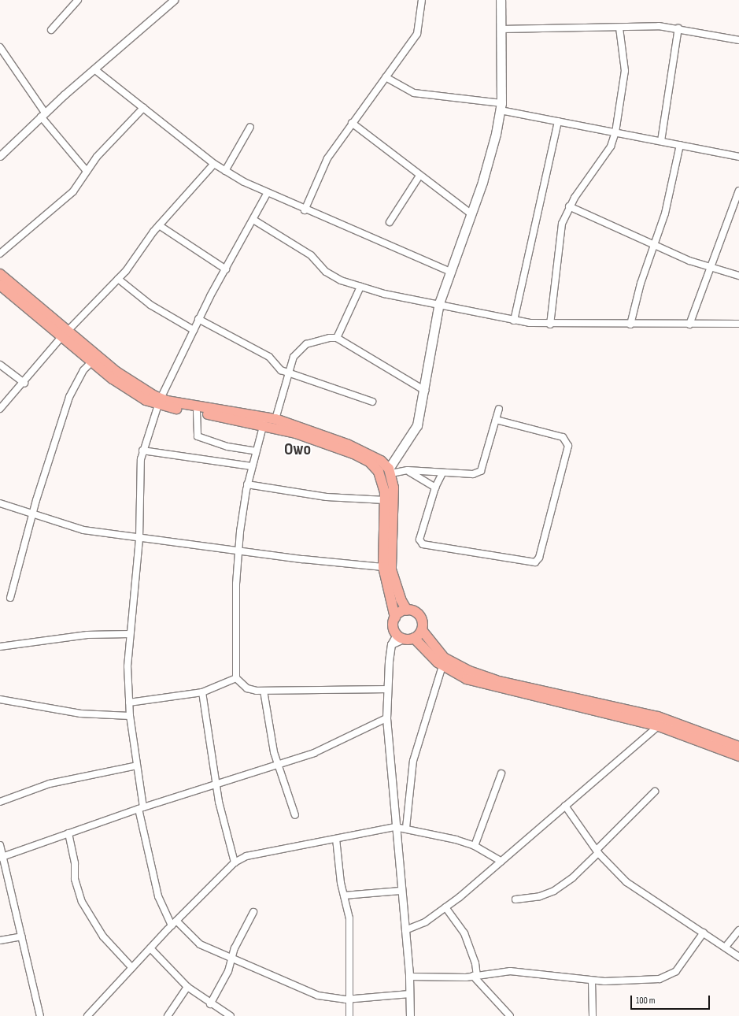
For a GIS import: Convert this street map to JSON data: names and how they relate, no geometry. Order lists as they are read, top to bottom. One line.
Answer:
{"districts":["Owo"],"scale_bar":"100 m"}
